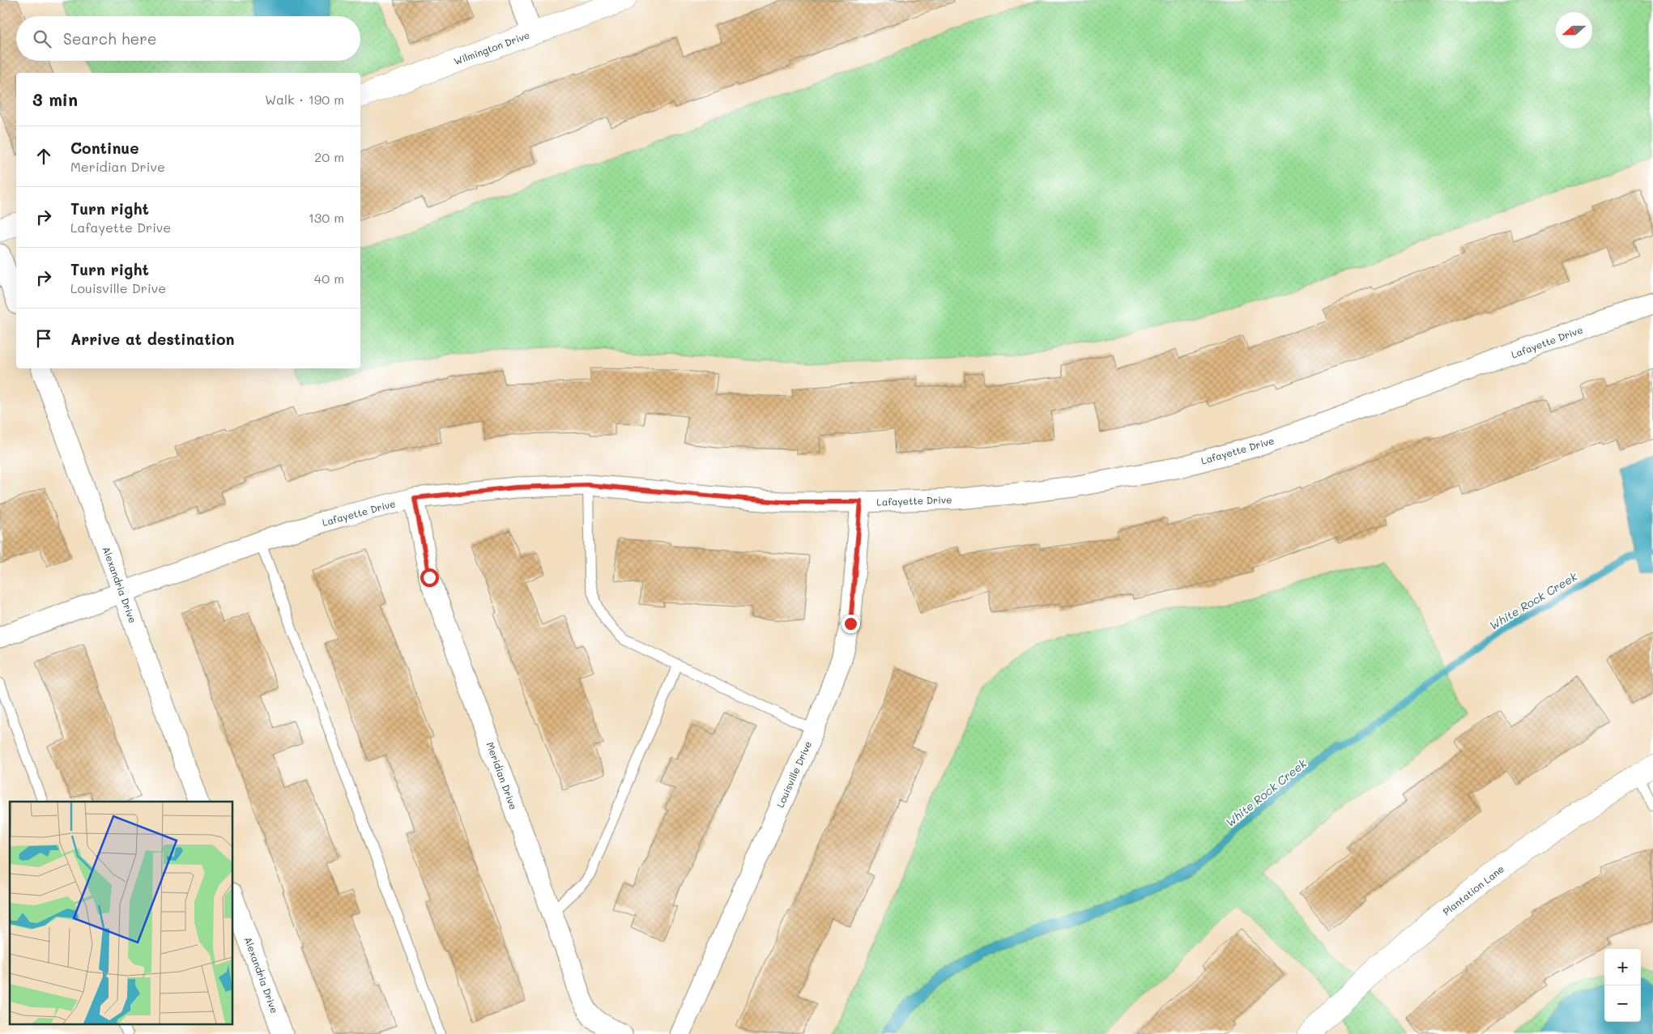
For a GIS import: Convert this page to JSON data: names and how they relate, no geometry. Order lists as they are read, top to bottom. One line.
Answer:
{"streets":{"street":["Wilmington Drive","Lafayette Drive","Alexandria Drive","Louisville Drive","Meridian Drive","Plantation Lane"]},"crossings":[["Lafayette Drive","Alexandria Drive"],["Lafayette Drive","Louisville Drive"],["Lafayette Drive","Meridian Drive"]],"water":["White Rock Creek"],"north":"left","page":{"search":"Search here","heading":["3 min","Walk · 190 m"],"list":[["Continue","Meridian Drive","20 m"],["Turn right","Lafayette Drive","130 m"],["Turn right","Louisville Drive","40 m"],"Arrive at destination"],"map_buttons":["+","−"]}}
